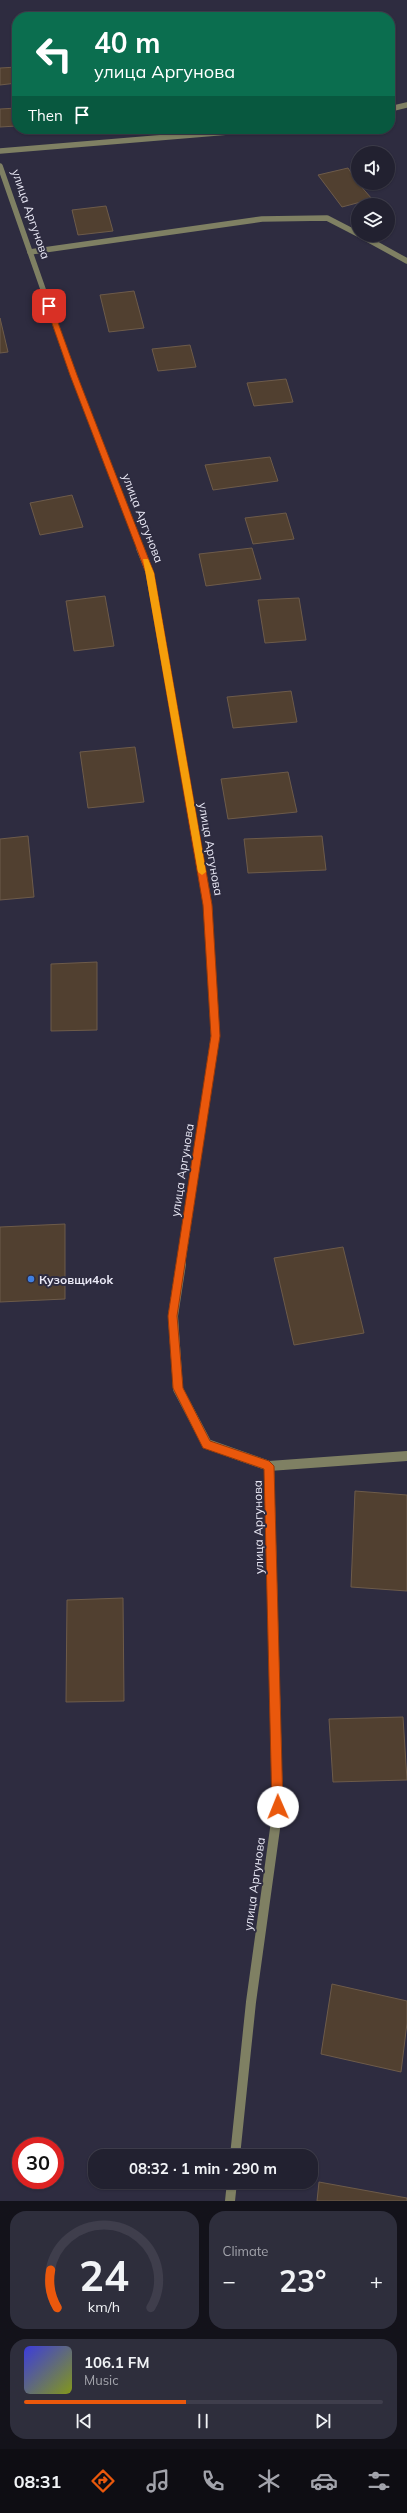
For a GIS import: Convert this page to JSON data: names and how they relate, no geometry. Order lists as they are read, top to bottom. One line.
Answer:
{"streets":{"street":["улица Аргунова"]},"places":["Кузовщи4оk"],"page":{"turn":["40 m","улица Аргунова"],"then":"Then","limit":"30","trip":"08:32 · 1 min · 290 m","tile":"Climate","heat":["−","23°","+"],"song":["106.1 FM","Music"],"tabs":"08:31","gauge":["24","km/h"]}}
